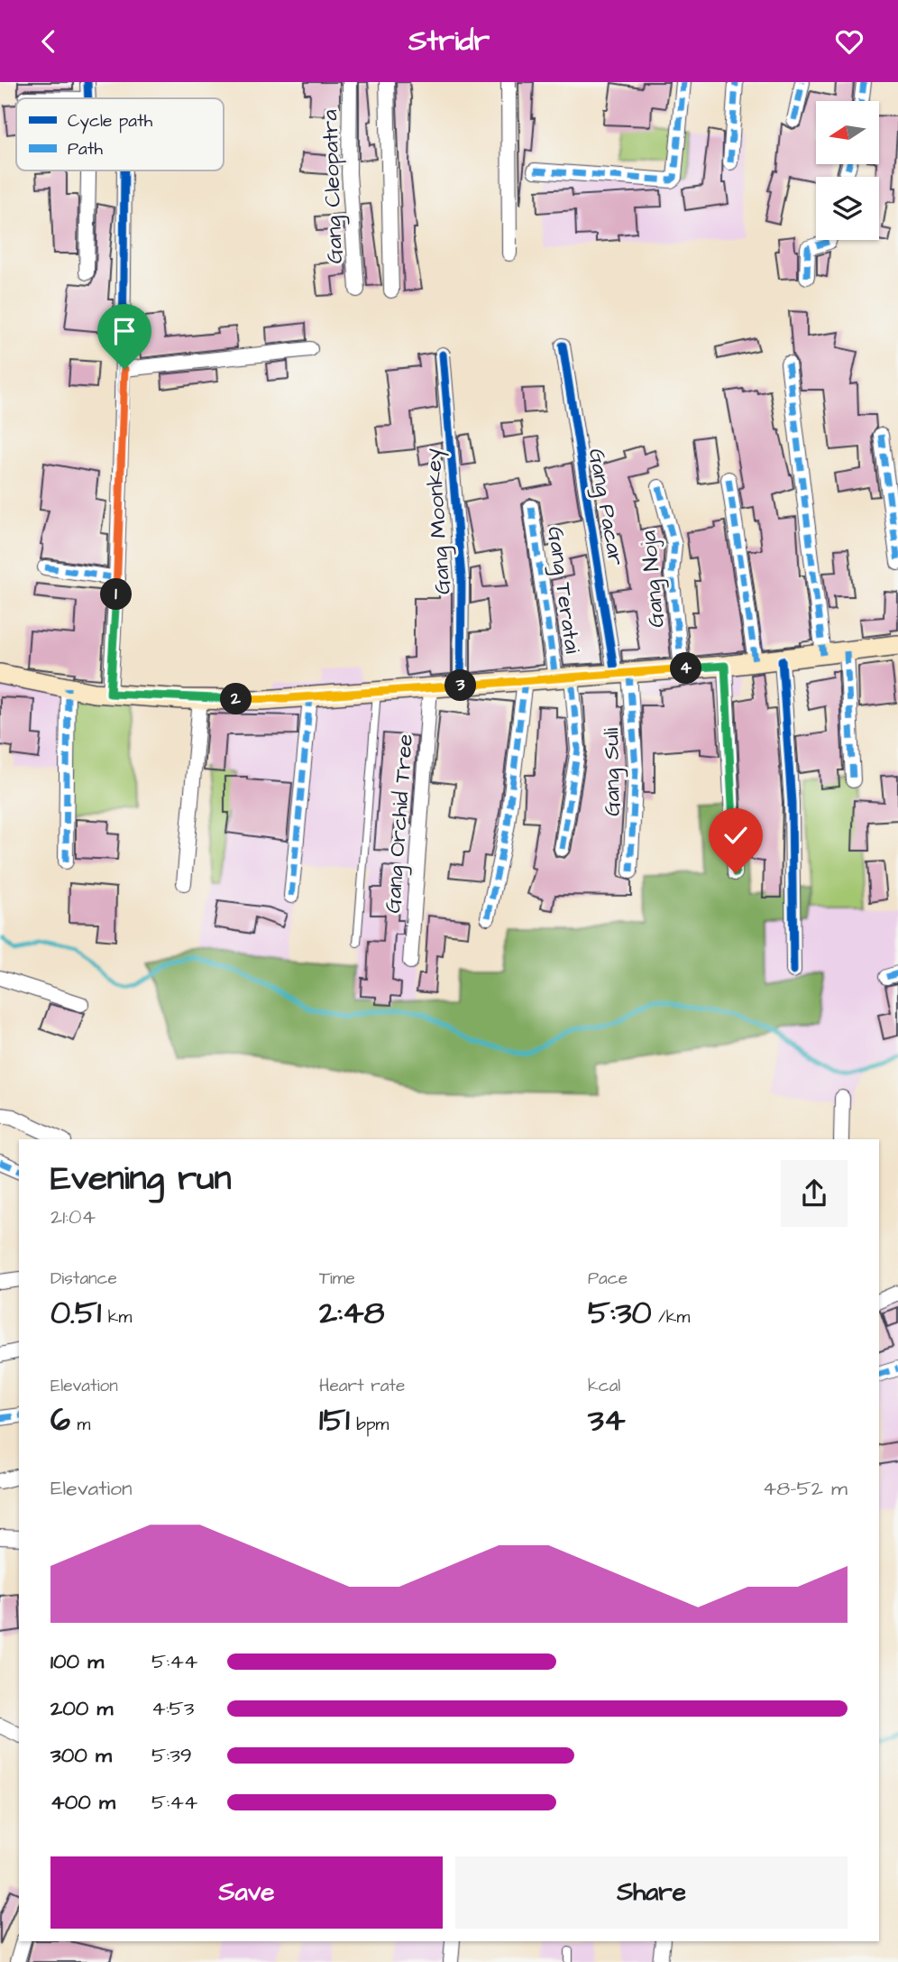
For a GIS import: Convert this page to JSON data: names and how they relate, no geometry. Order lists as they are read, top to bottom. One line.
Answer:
{"streets":{"street":["Gang Cleopatra","Gang Pacar","Gang Moonkey","Gang Noja","Gang Teratai","Gang Suli","Gang Orchid Tree"]},"crossings":[["Gang Pacar","Gang Suli"]],"legend":["Cycle path","Path"],"north":"left","page":{"header":"Stridr","pins":["1","4","3","2"],"heading":["Evening run","21:04"],"stats":[["Distance","0.51 km"],["Time","2:48"],["Pace","5:30 /km"],["Elevation","6 m"],["Heart rate","151 bpm"],["kcal","34"]],"chart":["Elevation","48–52 m"],"list":[{"name":"100 m","note":"5:44"},{"name":"200 m","note":"4:53"},{"name":"300 m","note":"5:39"},{"name":"400 m","note":"5:44"}],"buttons":["Save","Share"]}}
